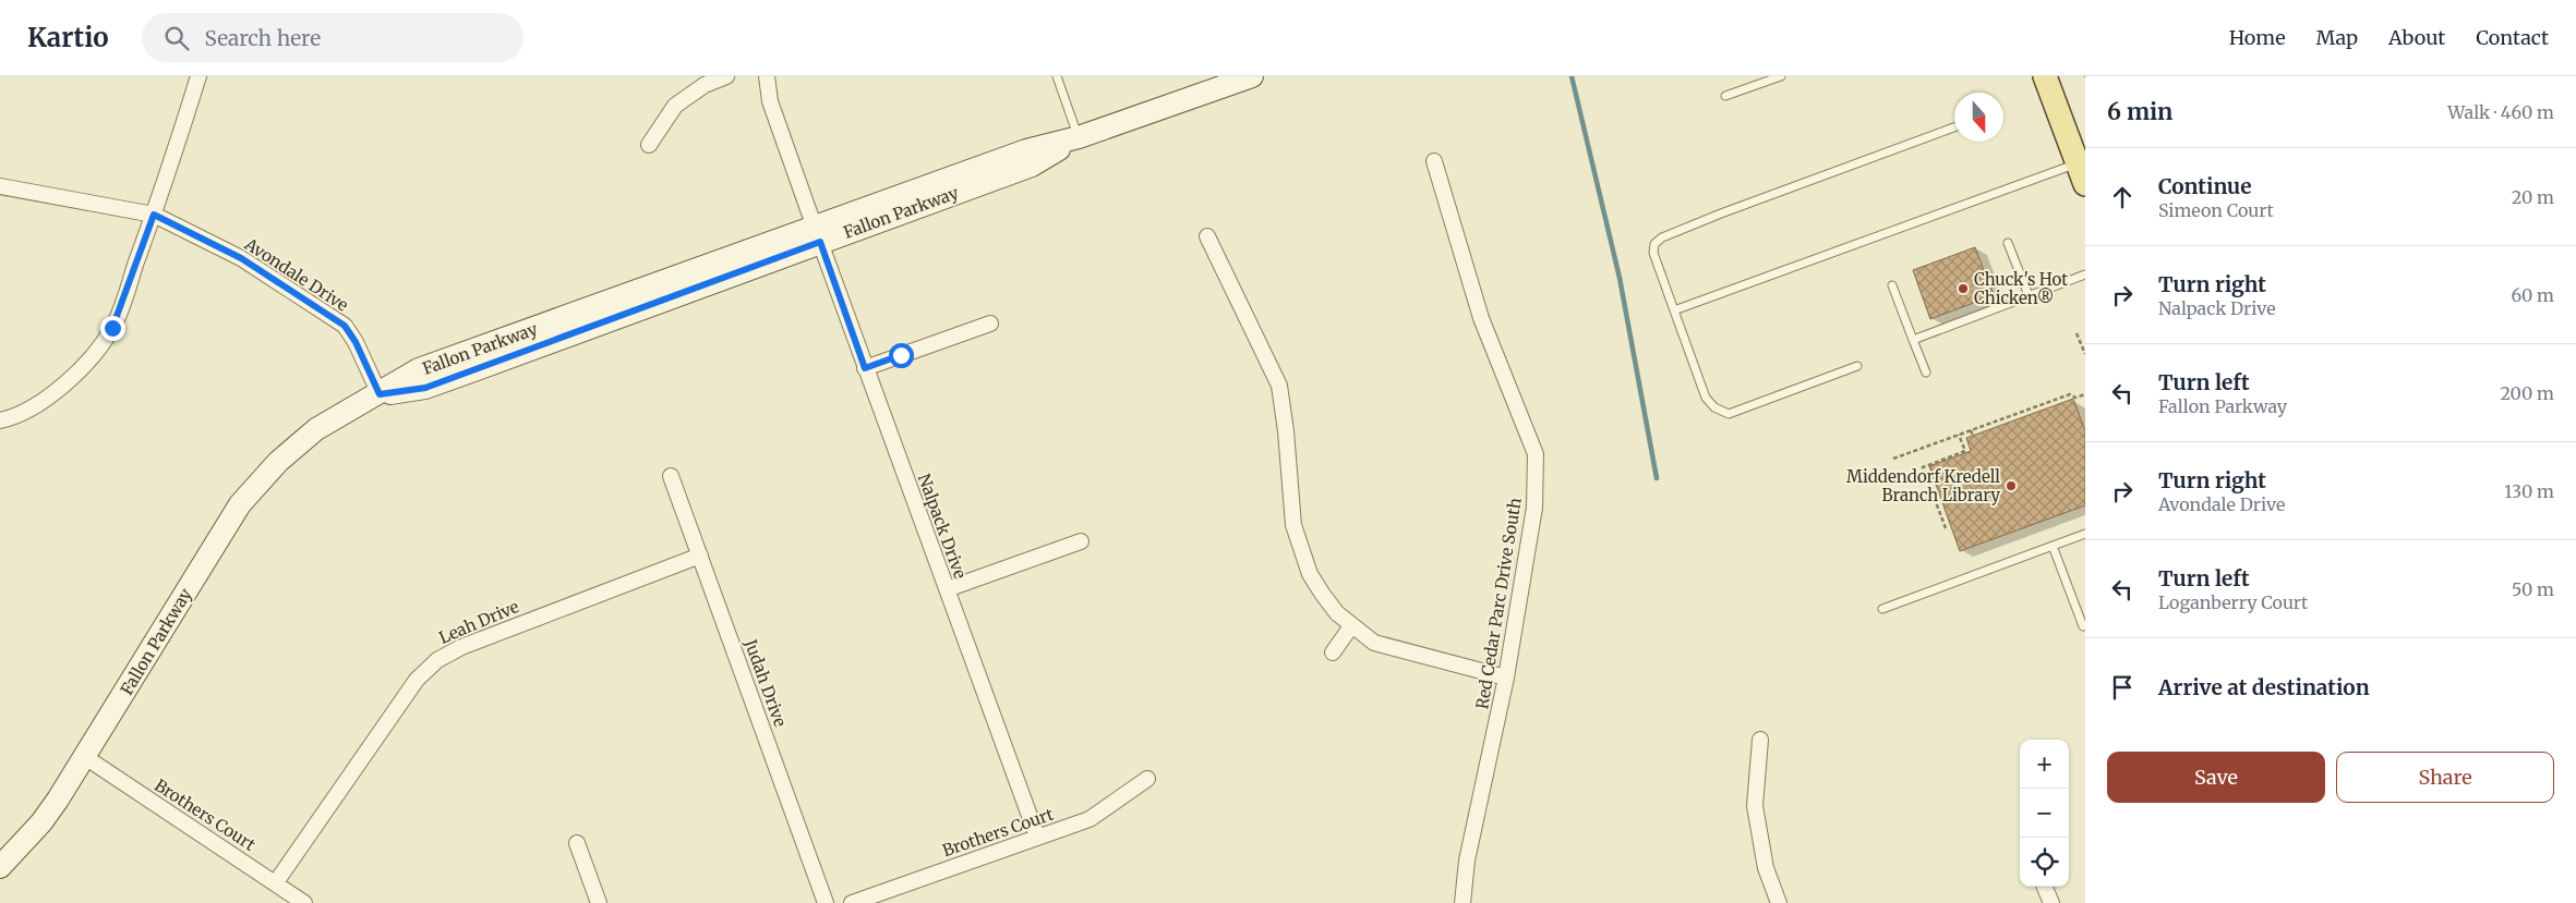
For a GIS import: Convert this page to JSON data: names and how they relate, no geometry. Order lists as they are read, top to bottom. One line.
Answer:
{"streets":{"street":["Fallon Parkway","Avondale Drive","Nalpack Drive","Red Cedar Parc Drive South","Leah Drive","Judah Drive","Brothers Court"]},"crossings":[["Fallon Parkway","Avondale Drive"],["Fallon Parkway","Nalpack Drive"],["Fallon Parkway","Brothers Court"],["Nalpack Drive","Brothers Court"],["Leah Drive","Judah Drive"],["Leah Drive","Brothers Court"]],"places":["Chuck's Hot Chicken®","Middendorf Kredell Branch Library"],"north":"bottom","page":{"header":"Kartio","search":"Search here","nav":["Home","Map","About","Contact"],"heading":["6 min","Walk · 460 m"],"list":[["Continue","Simeon Court","20 m"],["Turn right","Nalpack Drive","60 m"],["Turn left","Fallon Parkway","200 m"],["Turn right","Avondale Drive","130 m"],["Turn left","Loganberry Court","50 m"],"Arrive at destination"],"buttons":["Save","Share"],"map_buttons":["+","−"]}}
